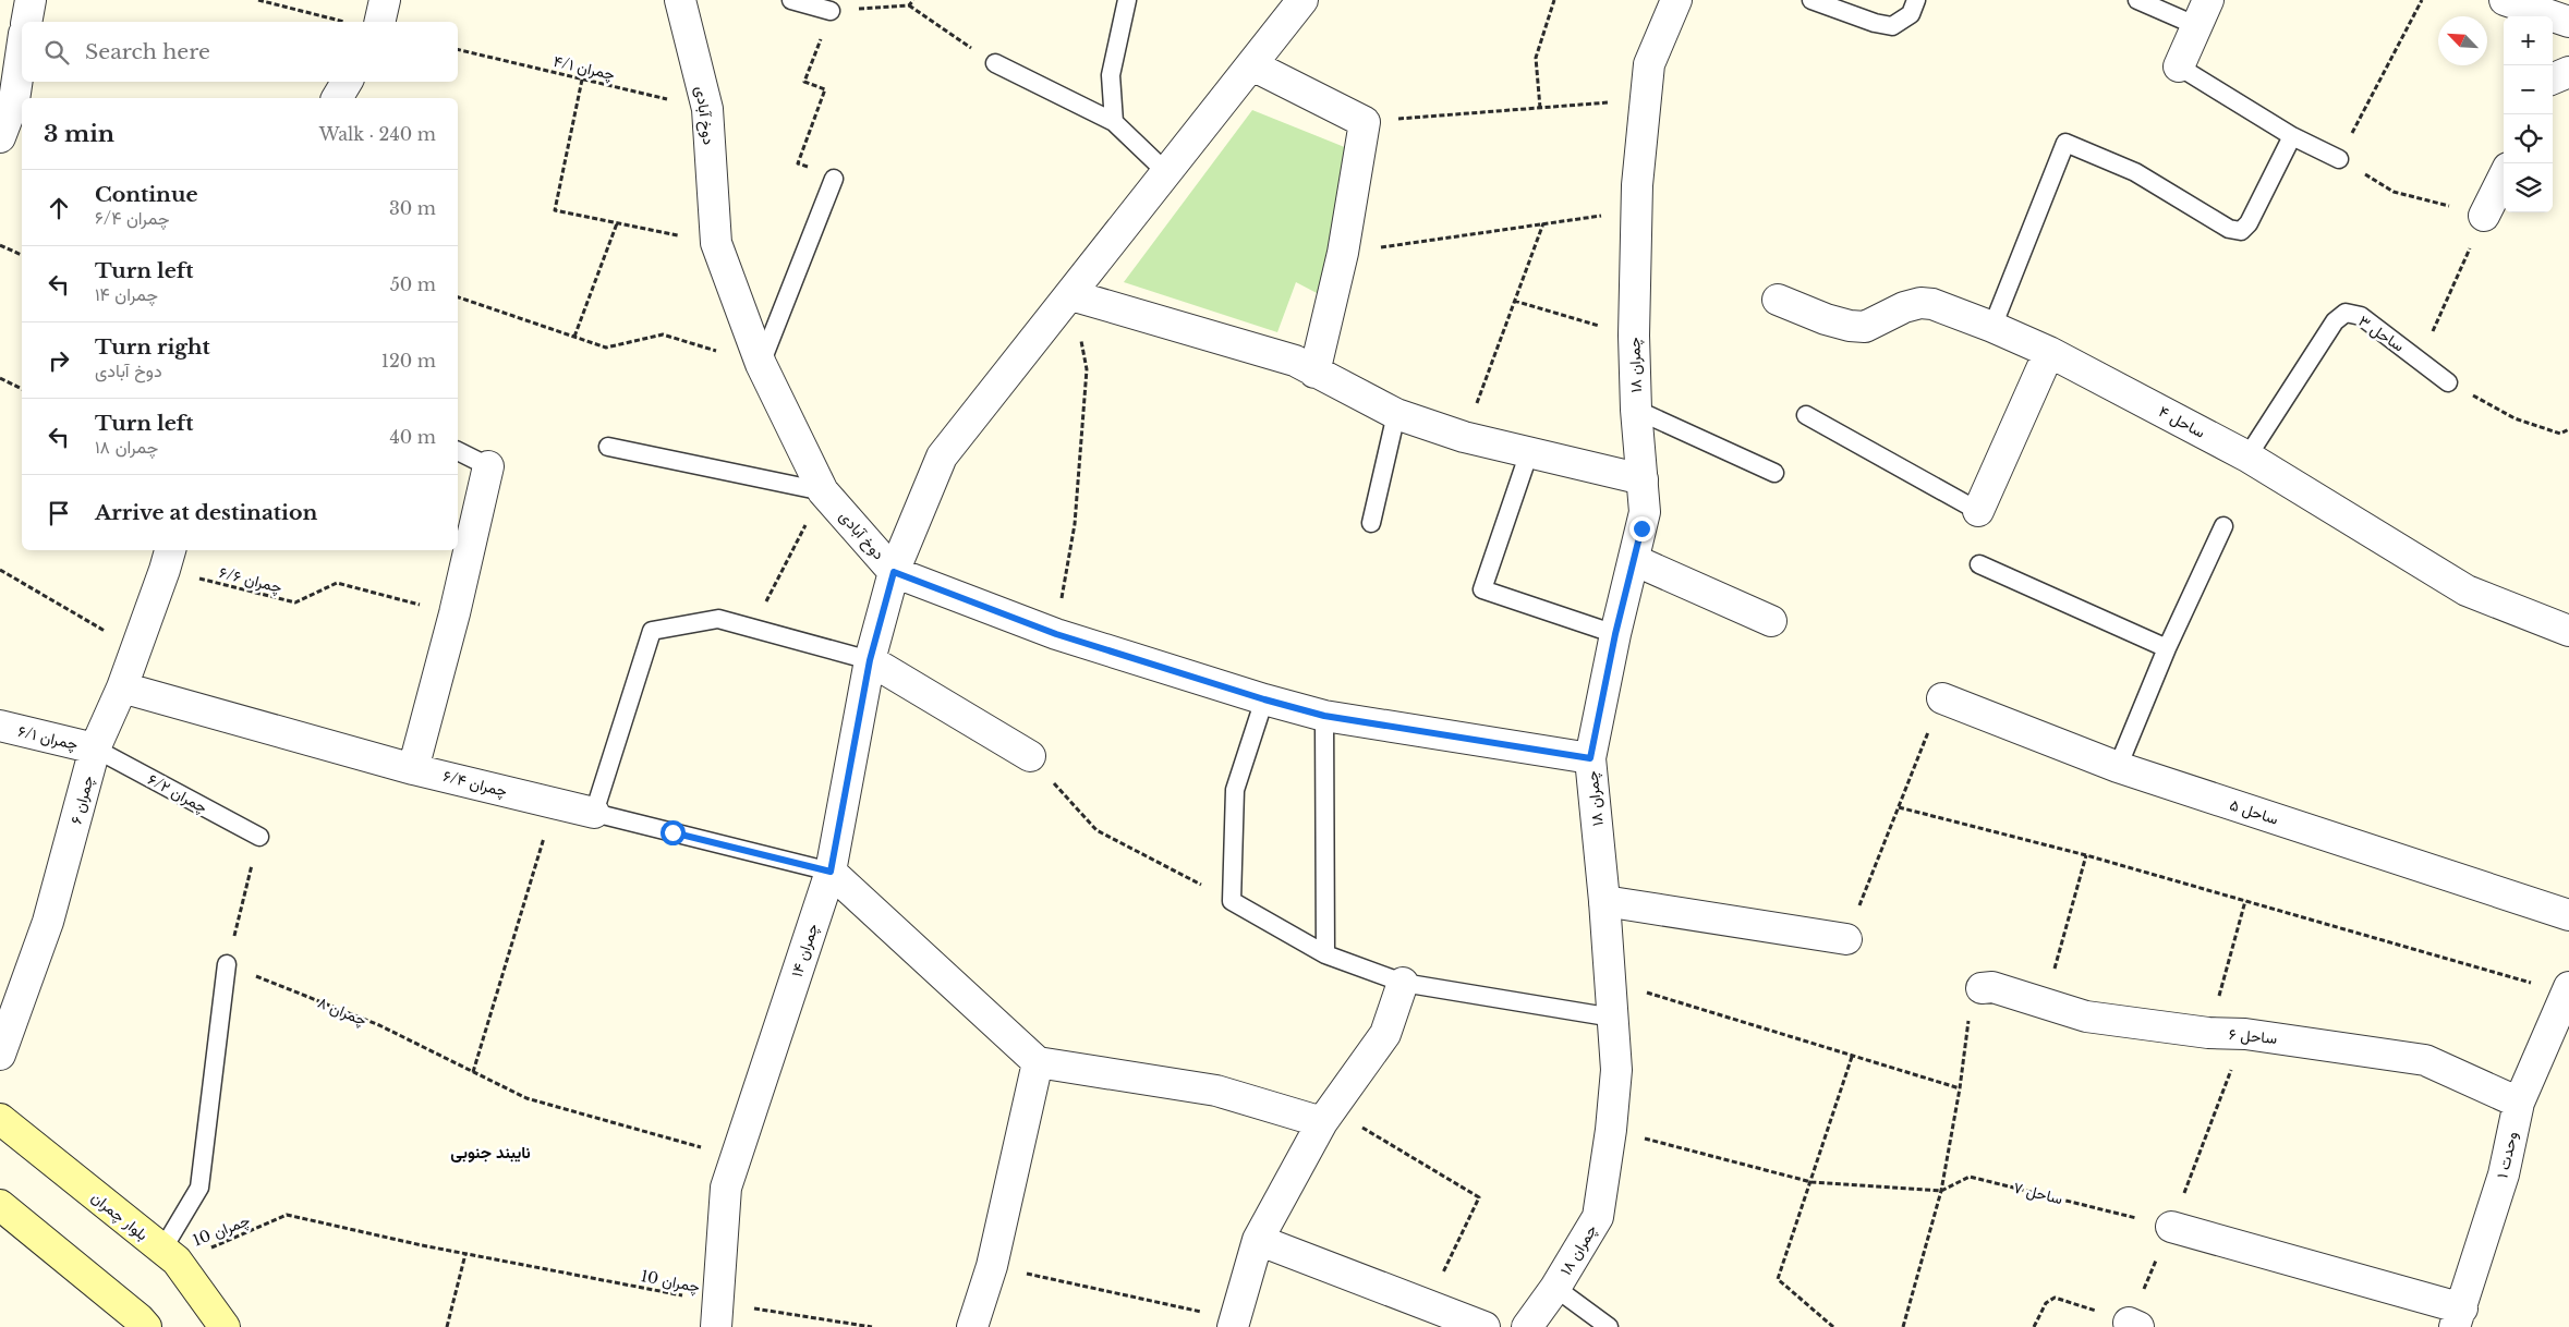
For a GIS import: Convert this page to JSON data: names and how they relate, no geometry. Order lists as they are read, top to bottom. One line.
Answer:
{"streets":{"main road":["بلوار چمران"],"street":["دوخ آبادی","چمران ۱۸","ساحل ۴","چمران ۶/۱","چمران ۶/۴","چمران ۶","ساحل ۵","چمران ۱۴","ساحل ۶","وحدت ۱"],"lane":["ساحل ۳","چمران ۶/۲"],"path":["چمران ۴/۱","چمران ۶/۶","چمران ۸","ساحل ۷","چمران 10"]},"crossings":[["چمران ۴/۱","دوخ آبادی"],["دوخ آبادی","چمران ۱۸"],["دوخ آبادی","چمران ۱۴"],["ساحل ۳","ساحل ۴"],["چمران ۱۸","ساحل ۷"],["چمران ۶/۶","چمران ۶"],["چمران ۶/۱","چمران ۶/۲"],["چمران ۶/۱","چمران ۶"],["چمران ۶/۴","چمران ۶"],["چمران ۶/۴","چمران ۱۴"],["چمران ۶/۲","چمران ۶"],["چمران ۱۴","چمران ۸"],["چمران ۱۴","چمران 10"],["ساحل ۶","وحدت ۱"],["بلوار چمران","چمران 10"]],"districts":["نایبند جنوبی"],"north":"top left","page":{"map_buttons":["+","−"],"search":"Search here","heading":["3 min","Walk · 240 m"],"list":[["Continue","چمران ۶/۴","30 m"],["Turn left","چمران ۱۴","50 m"],["Turn right","دوخ آبادی","120 m"],["Turn left","چمران ۱۸","40 m"],"Arrive at destination"]}}
